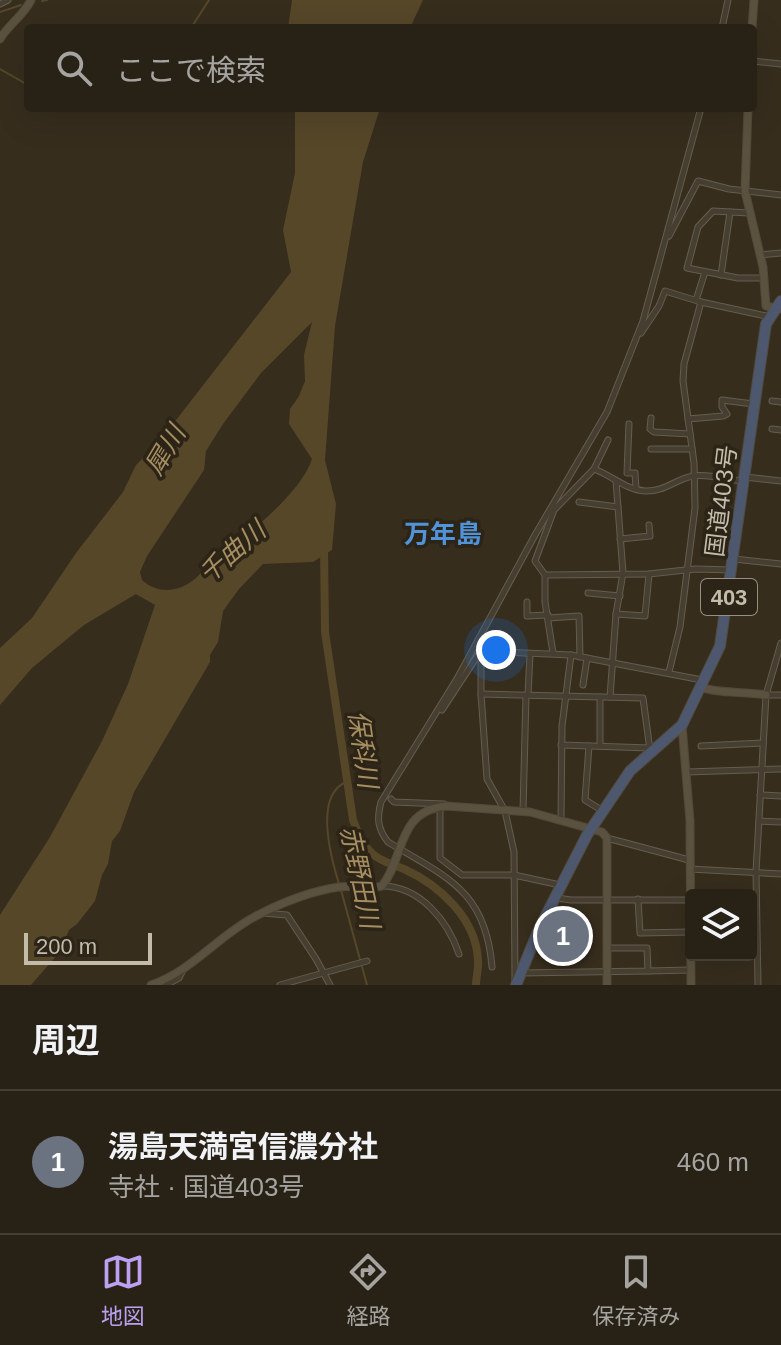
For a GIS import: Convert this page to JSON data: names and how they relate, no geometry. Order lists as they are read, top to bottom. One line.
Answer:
{"streets":{"highway":["国道403号","403"]},"districts":["万年島"],"water":["犀川","千曲川","保科川","赤野田川"],"scale_bar":"200 m","page":{"search":"ここで検索","pins":"1","scale":"200 m","heading":"周辺","list":[{"mark":"1","name":"湯島天満宮信濃分社","note":"寺社 · 国道403号","value":"460 m"}],"nav":["地図","経路","保存済み"]}}
